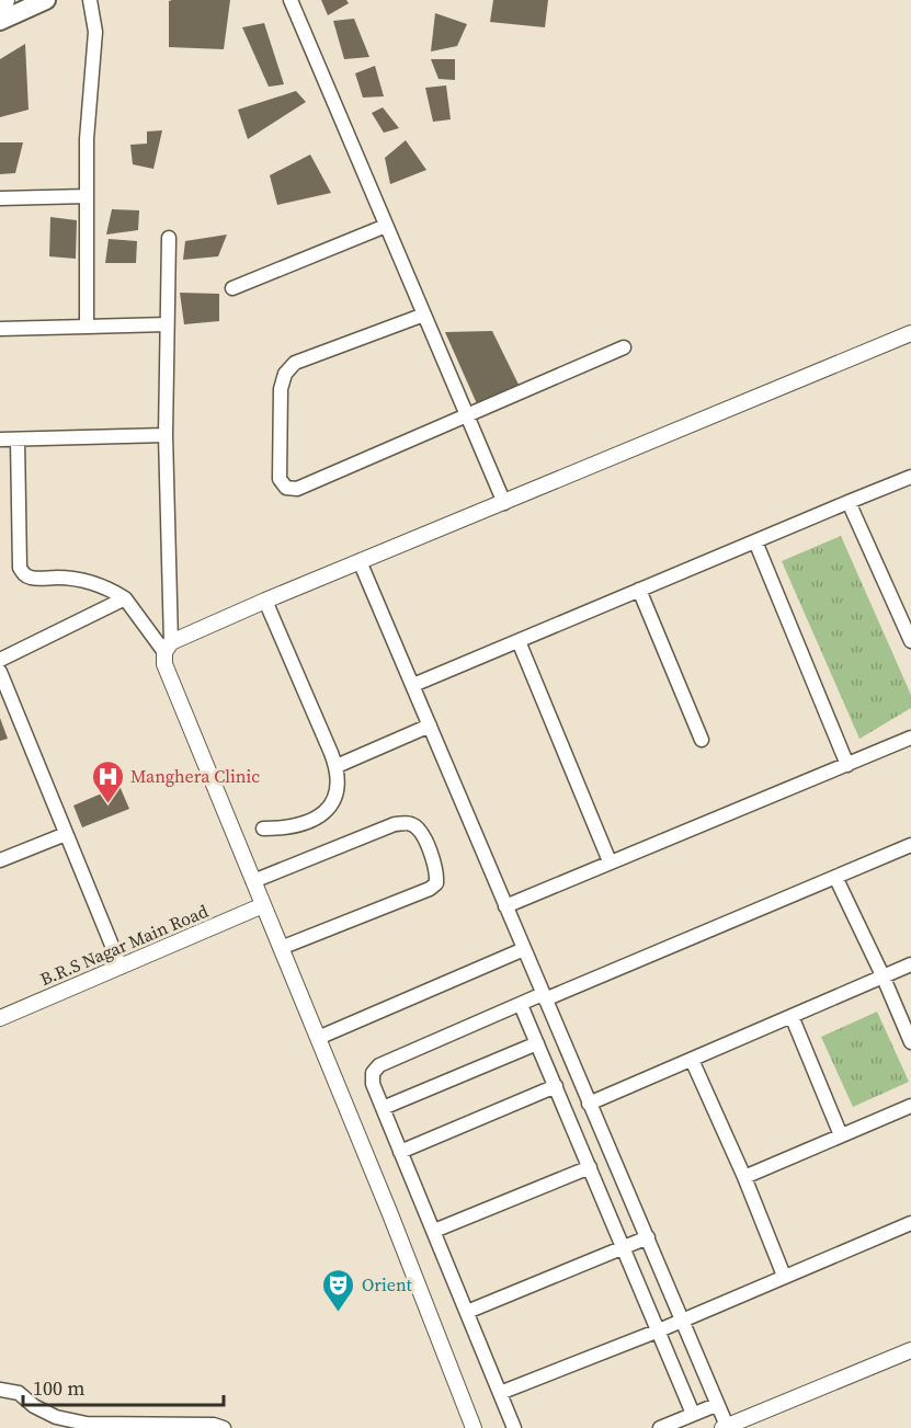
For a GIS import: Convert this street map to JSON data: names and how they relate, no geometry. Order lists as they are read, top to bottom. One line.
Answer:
{"streets":{"street":["B.R.S Nagar Main Road"]},"places":{"hospital":["Manghera Clinic"],"theatre":["Orient"]},"scale_bar":"100 m"}
